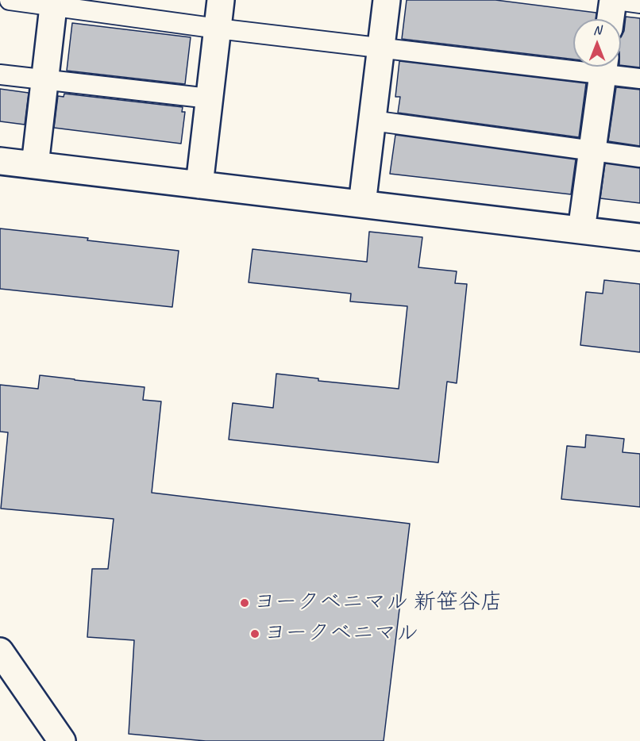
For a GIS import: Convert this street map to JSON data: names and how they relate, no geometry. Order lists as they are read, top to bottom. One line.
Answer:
{"places":["ヨークベニマル 新笹谷店","ヨークベニマル"],"north":"top"}
